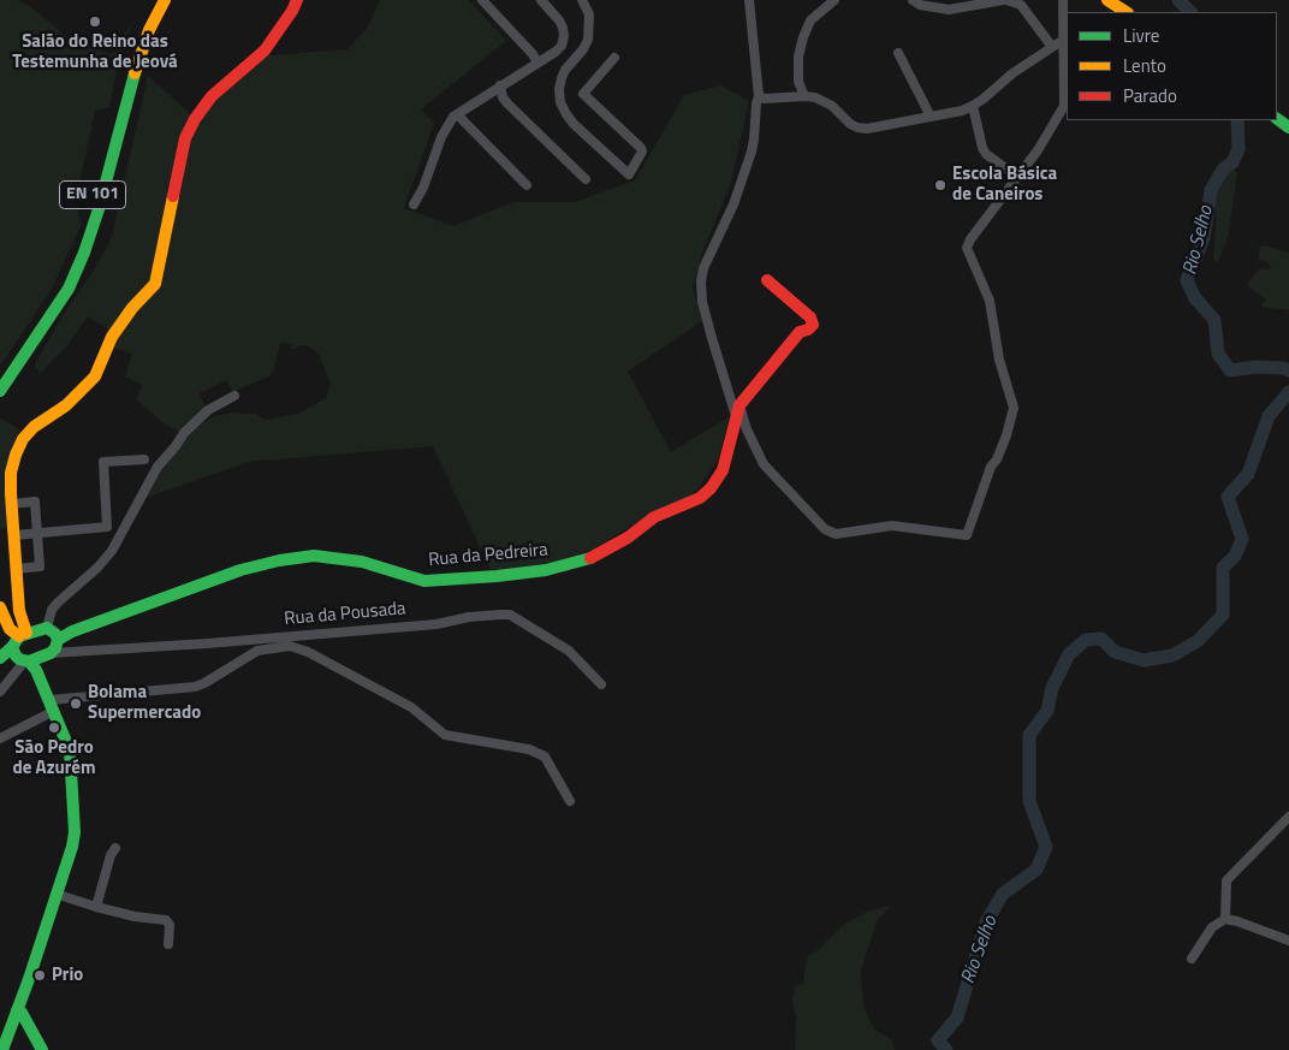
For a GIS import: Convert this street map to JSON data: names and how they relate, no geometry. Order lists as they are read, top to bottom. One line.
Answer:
{"streets":{"main road":["EN 101","Rua da Pedreira"],"street":["Rua da Pousada"]},"crossings":[["Rua da Pedreira","Rua da Pousada"]],"water":["Rio Selho"],"places":["Salão do Reino das Testemunha de Jeová","Escola Básica de Caneiros","Bolama Supermercado","São Pedro de Azurém","Prio"],"legend":["Livre","Lento","Parado"]}
